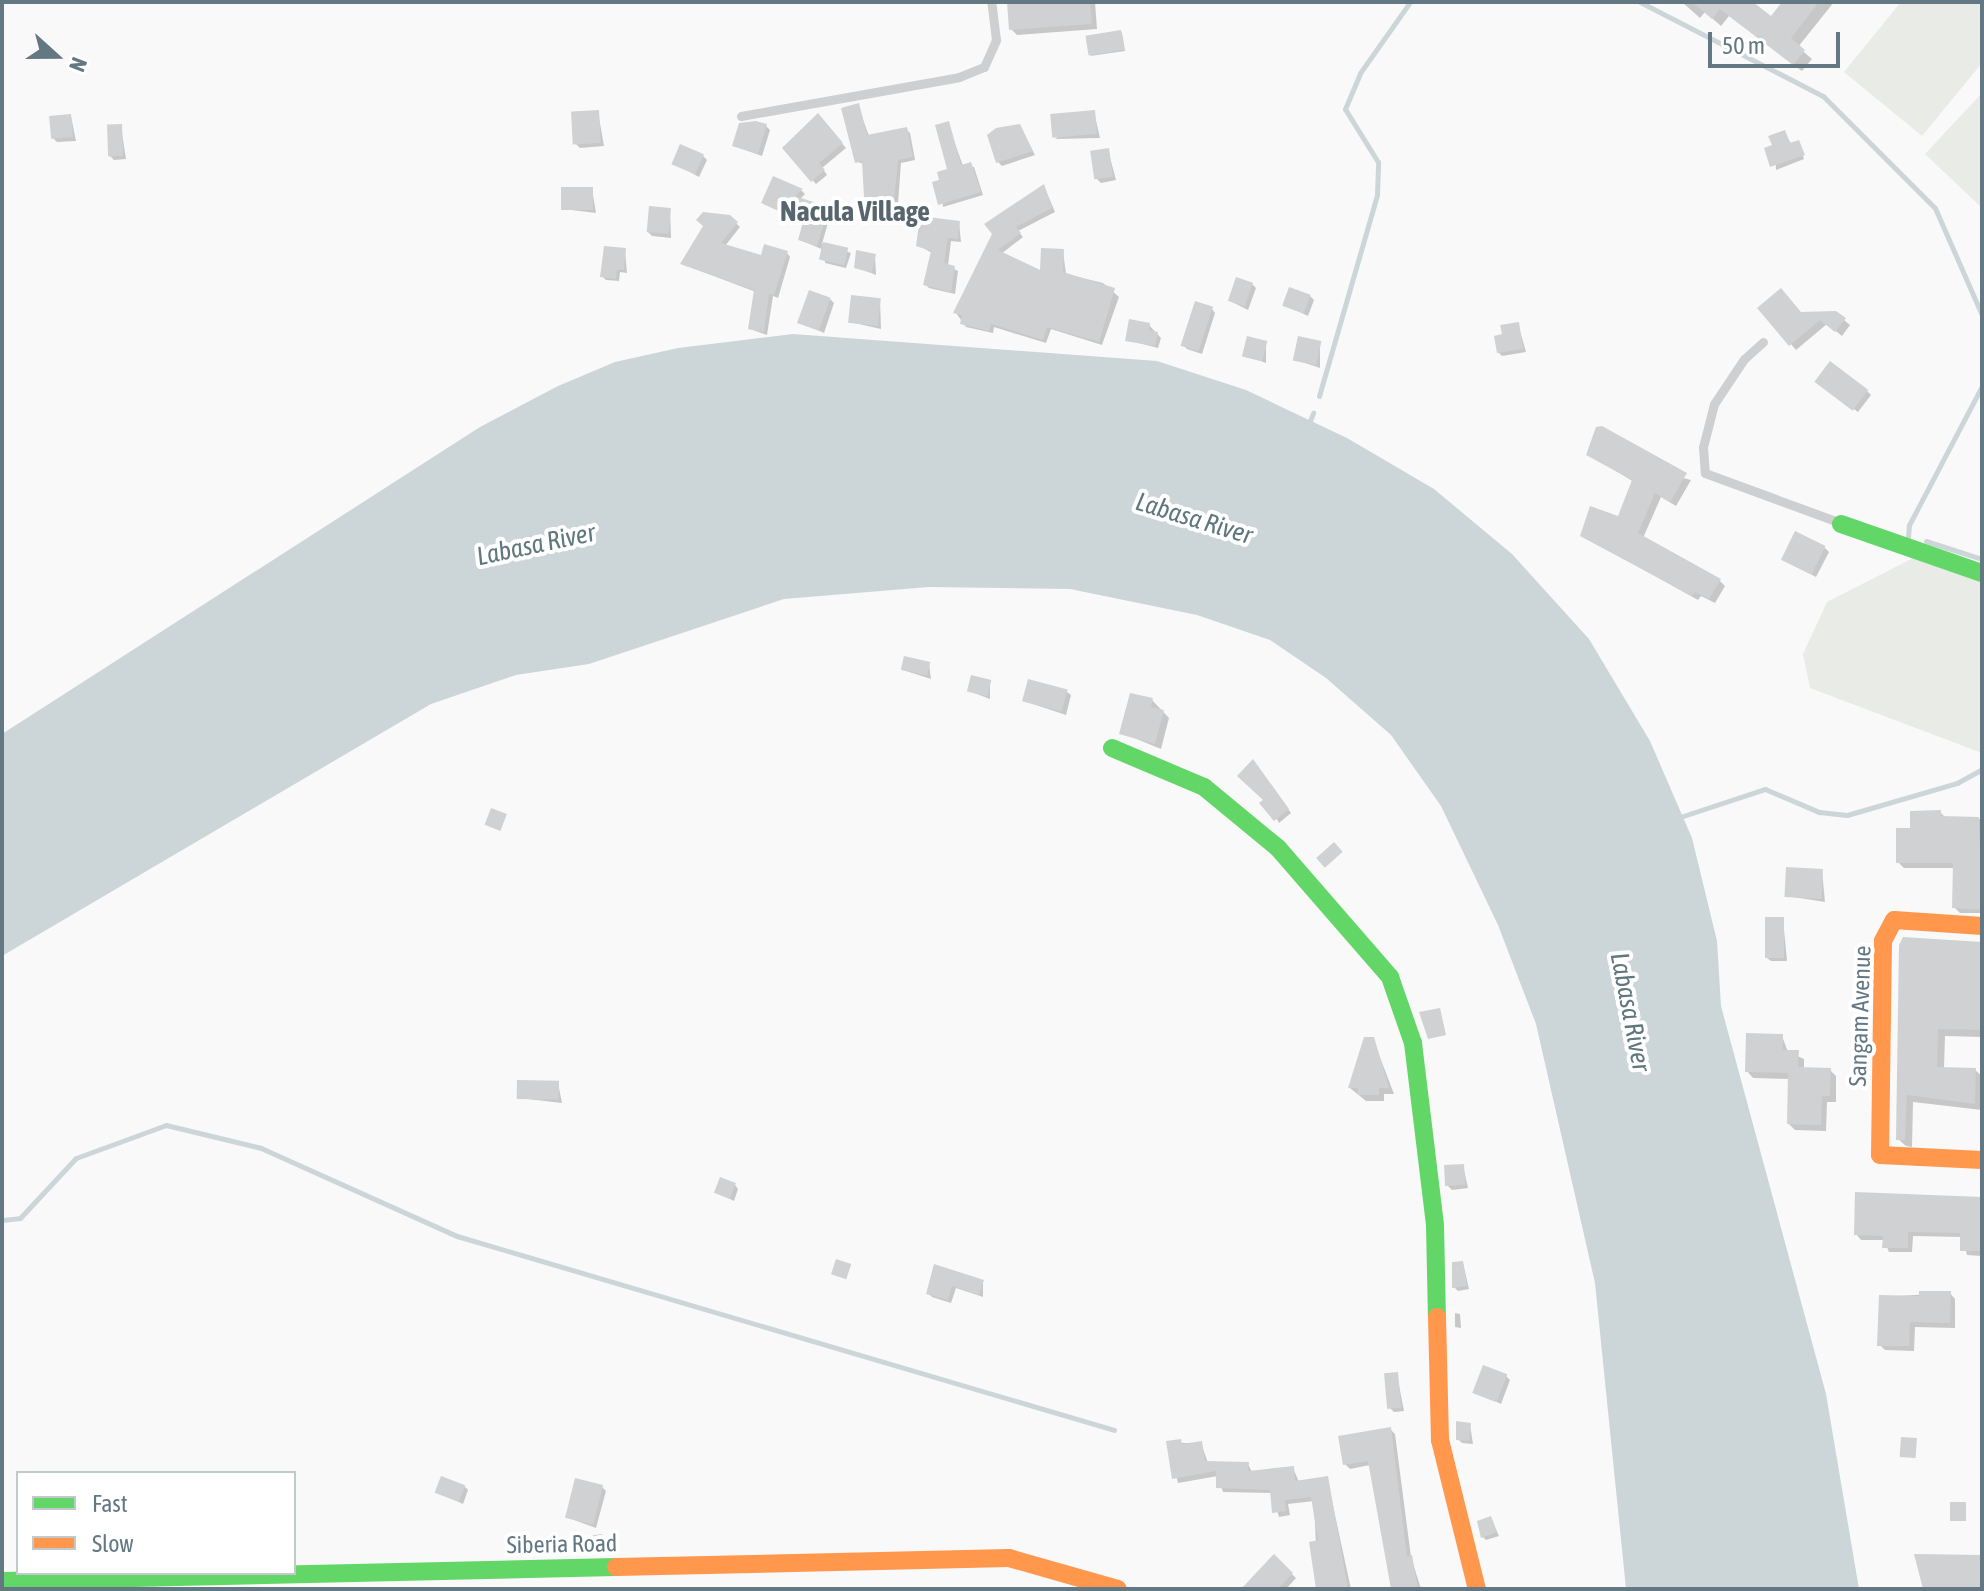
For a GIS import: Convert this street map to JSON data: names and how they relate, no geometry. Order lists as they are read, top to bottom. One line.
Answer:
{"streets":{"street":["Sangam Avenue","Siberia Road"]},"districts":["Nacula Village"],"water":["Labasa River"],"legend":["Fast","Slow"],"scale_bar":"50 m","north":"right"}
